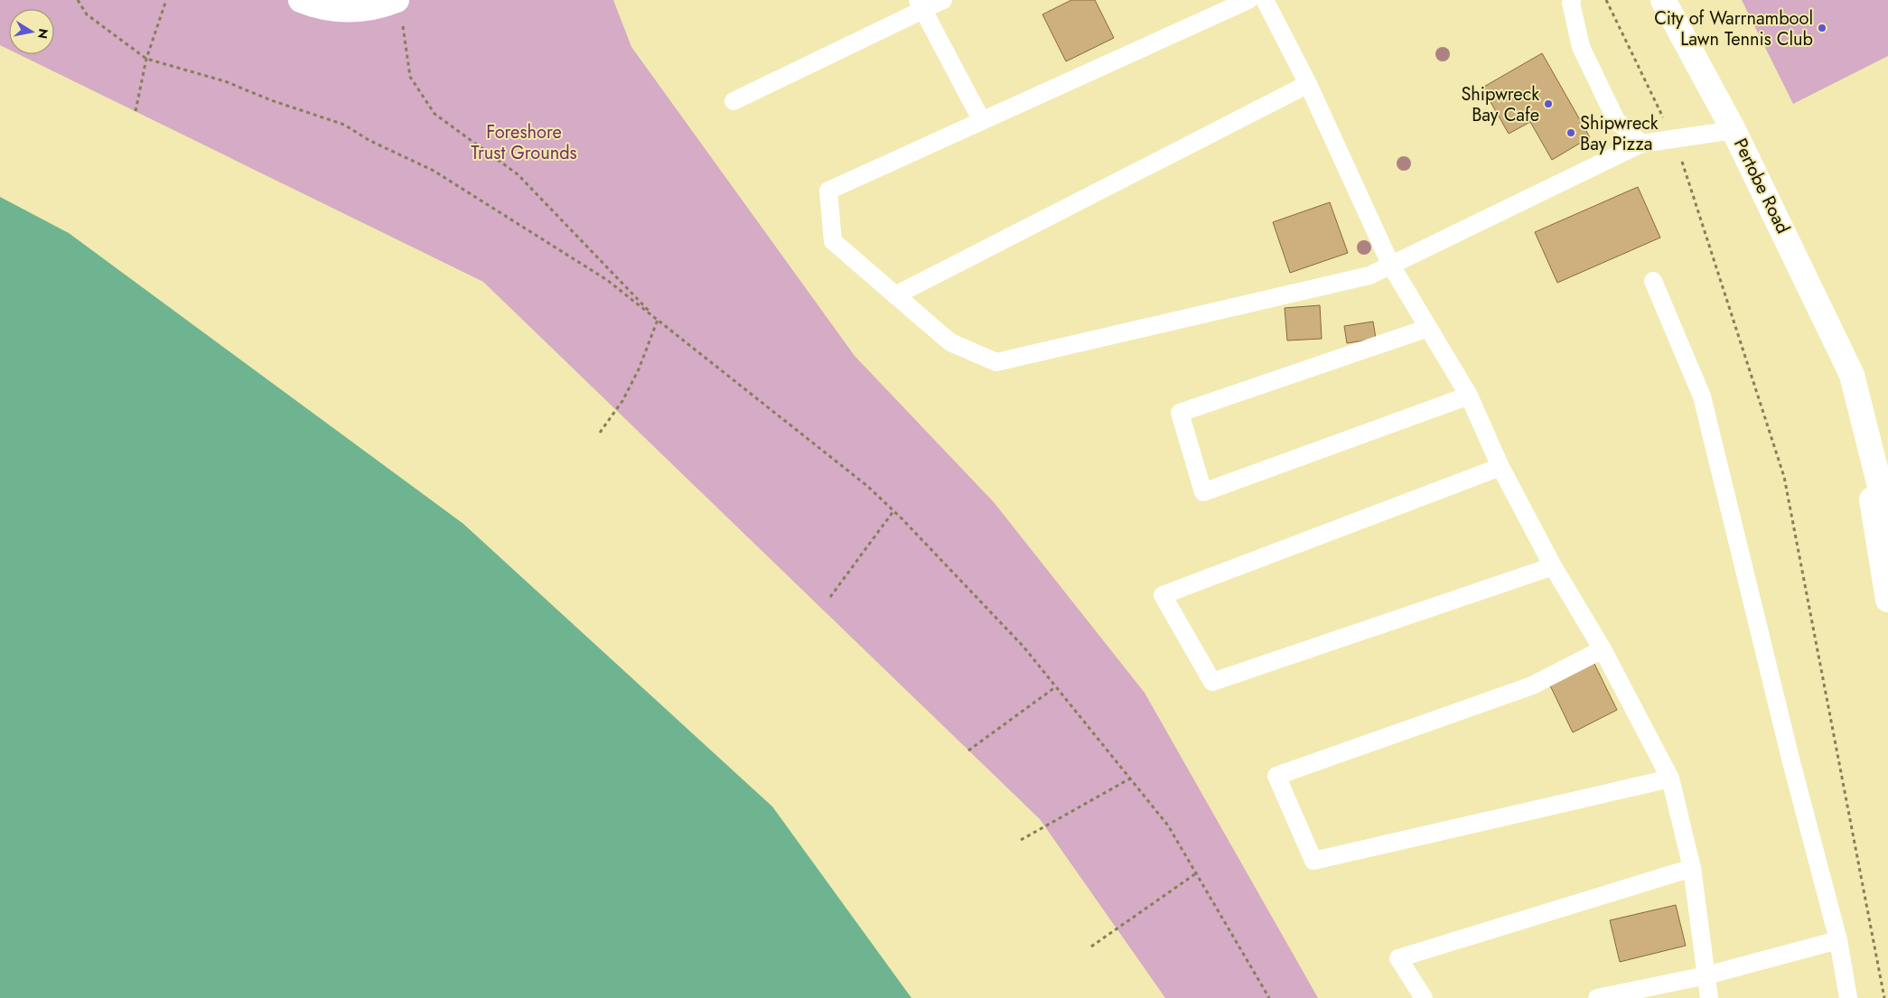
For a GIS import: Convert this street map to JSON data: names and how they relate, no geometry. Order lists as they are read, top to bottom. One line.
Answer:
{"streets":{"street":["Pertobe Road"]},"parks":["Foreshore Trust Grounds"],"places":["City of Warrnambool Lawn Tennis Club","Shipwreck Bay Cafe","Shipwreck Bay Pizza"],"north":"right"}
